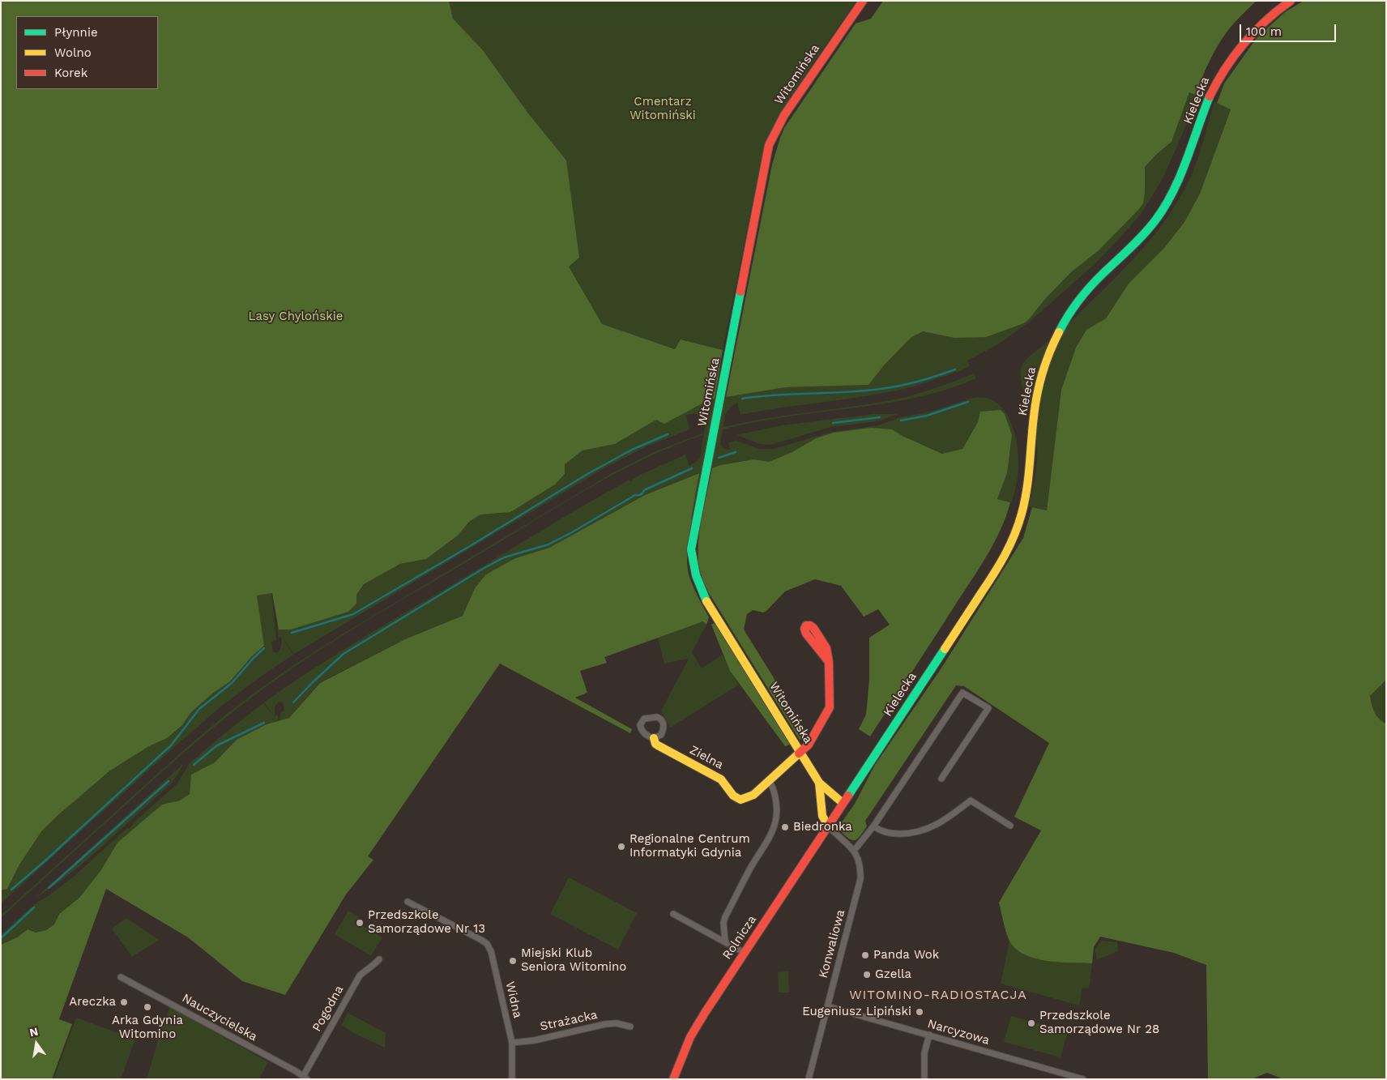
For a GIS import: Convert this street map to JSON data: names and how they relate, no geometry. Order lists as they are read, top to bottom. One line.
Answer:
{"streets":{"main road":["Witomińska","Kielecka","Zielna","Rolnicza"],"street":["Konwaliowa","Widna","Pogodna","Nauczycielska","Strażacka","Narcyzowa"]},"crossings":[["Witomińska","Kielecka"],["Witomińska","Zielna"],["Witomińska","Rolnicza"],["Kielecka","Rolnicza"],["Konwaliowa","Narcyzowa"],["Widna","Strażacka"],["Pogodna","Nauczycielska"]],"districts":["WITOMINO-RADIOSTACJA"],"parks":["Cmentarz Witomiński","Lasy Chylońskie"],"places":["Biedronka","Regionalne Centrum Informatyki Gdynia","Przedszkole Samorządowe Nr 13","Panda Wok","Miejski Klub Seniora Witomino","Gzella","Areczka","Arka Gdynia Witomino","Eugeniusz Lipiński","Przedszkole Samorządowe Nr 28"],"legend":["Płynnie","Wolno","Korek"],"scale_bar":"100 m","north":"top"}
